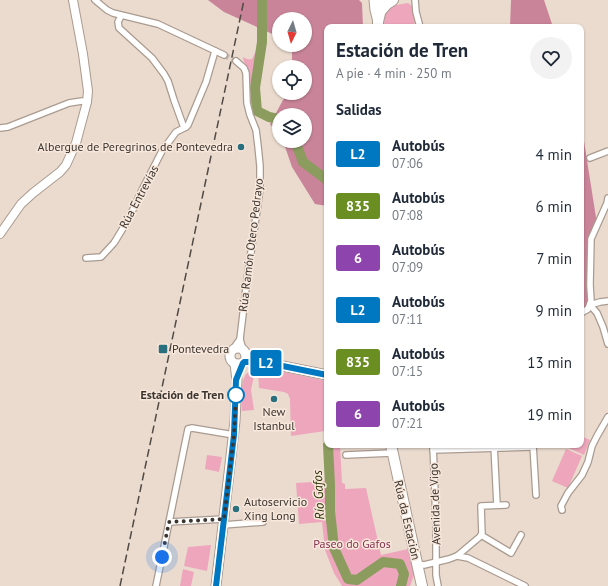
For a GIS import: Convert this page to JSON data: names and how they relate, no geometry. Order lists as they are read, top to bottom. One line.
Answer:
{"streets":{"highway":["Rúa da Estación"],"street":["Rúa Entrevías","Rúa Ramón Otero Pedrayo","Avenida de Vigo"]},"crossings":[["Avenida de Vigo","Rúa da Estación"]],"water":["Río Gafos"],"parks":["Paseo do Gafos"],"places":{"other":["Albergue de Peregrinos de Pontevedra","Estación de Tren","New Istanbul","Autoservicio Xing Long"],"transit":["Pontevedra"]},"lines":["bus line L2"],"north":"bottom","page":{"on_map":"L2","heading":[["Estación de Tren","A pie · 4 min · 250 m"],"Salidas"],"list":[{"mark":"L2","name":"Autobús","note":"07:06","value":"4 min"},{"mark":"835","name":"Autobús","note":"07:08","value":"6 min"},{"mark":"6","name":"Autobús","note":"07:09","value":"7 min"},{"mark":"L2","name":"Autobús","note":"07:11","value":"9 min"},{"mark":"835","name":"Autobús","note":"07:15","value":"13 min"},{"mark":"6","name":"Autobús","note":"07:21","value":"19 min"}]}}
